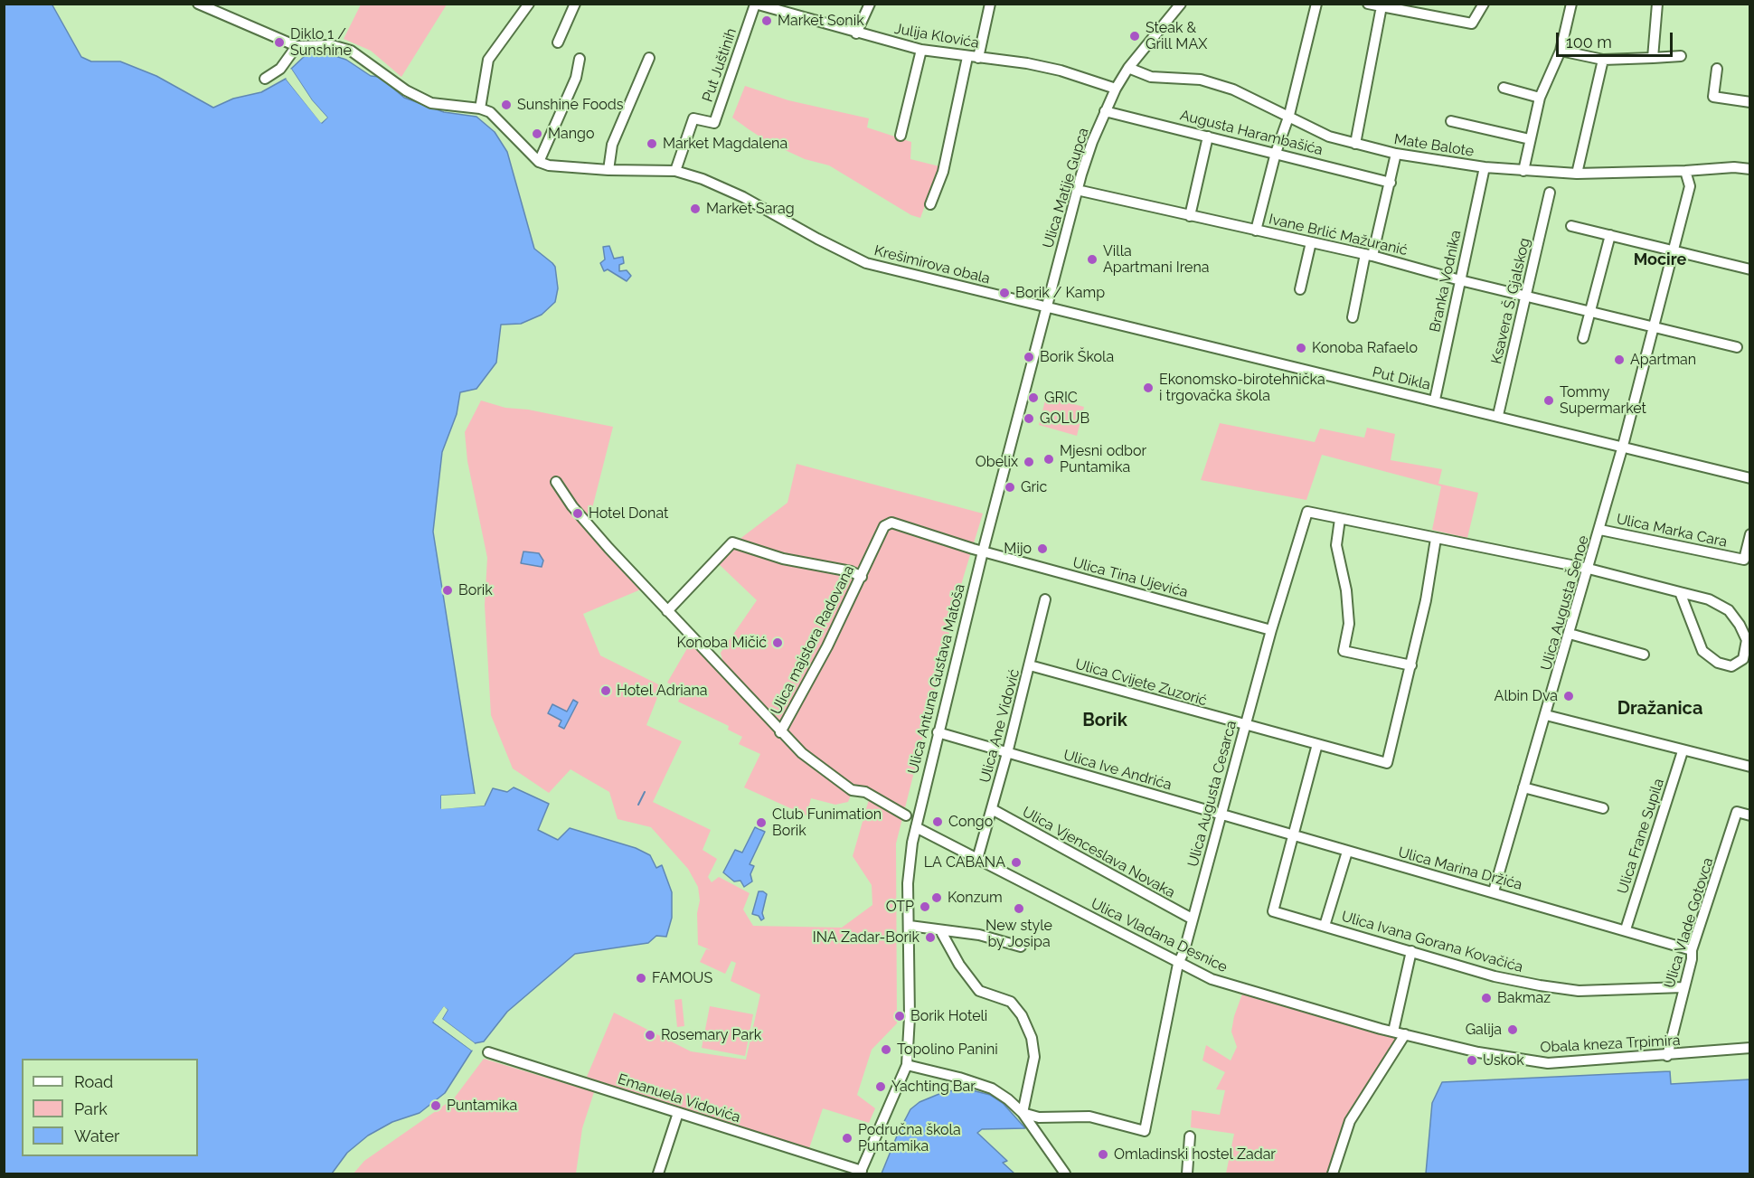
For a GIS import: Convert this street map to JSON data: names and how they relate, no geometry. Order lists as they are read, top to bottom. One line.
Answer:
{"streets":{"street":["Julija Klovića","Put Juštinih","Augusta Harambašića","Mate Balote","Ulica Matije Gupca","Ivane Brlić Mažuranić","Krešimirova obala","Branka Vodnika","Ksavera Š. Gjalskog","Put Dikla","Ulica Marka Cara","Ulica Tina Ujevića","Ulica Augusta Šenoe","Ulica majstora Radovana","Ulica Antuna Gustava Matoša","Ulica Cvijete Zuzorić","Ulica Ane Vidović","Ulica Ive Andrića","Ulica Augusta Cesarca","Ulica Frane Supila","Ulica Vjenceslava Novaka","Ulica Marina Držića","Ulica Vlade Gotovca","Ulica Vladana Desnice","Ulica Ivana Gorana Kovačića","Obala kneza Trpimira","Emanuela Vidovića"]},"crossings":[["Julija Klovića","Put Juštinih"],["Julija Klovića","Ulica Matije Gupca"],["Put Juštinih","Krešimirova obala"],["Augusta Harambašića","Ulica Matije Gupca"],["Mate Balote","Ulica Matije Gupca"],["Mate Balote","Branka Vodnika"],["Mate Balote","Ulica Augusta Šenoe"],["Ulica Matije Gupca","Ivane Brlić Mažuranić"],["Ulica Matije Gupca","Krešimirova obala"],["Ulica Matije Gupca","Put Dikla"],["Ulica Matije Gupca","Ulica Antuna Gustava Matoša"],["Ivane Brlić Mažuranić","Branka Vodnika"],["Ivane Brlić Mažuranić","Ksavera Š. Gjalskog"],["Ivane Brlić Mažuranić","Ulica Augusta Šenoe"],["Krešimirova obala","Put Dikla"],["Krešimirova obala","Ulica Antuna Gustava Matoša"],["Branka Vodnika","Put Dikla"],["Ksavera Š. Gjalskog","Put Dikla"],["Put Dikla","Ulica Augusta Šenoe"],["Put Dikla","Ulica Antuna Gustava Matoša"],["Ulica Marka Cara","Ulica Augusta Šenoe"],["Ulica Tina Ujevića","Ulica majstora Radovana"],["Ulica Tina Ujevića","Ulica Antuna Gustava Matoša"],["Ulica Tina Ujevića","Ulica Augusta Cesarca"],["Ulica Augusta Šenoe","Ulica Marina Držića"],["Ulica majstora Radovana","Ulica Antuna Gustava Matoša"],["Ulica Antuna Gustava Matoša","Ulica Ive Andrića"],["Ulica Antuna Gustava Matoša","Ulica Vladana Desnice"],["Ulica Cvijete Zuzorić","Ulica Ane Vidović"],["Ulica Cvijete Zuzorić","Ulica Augusta Cesarca"],["Ulica Ane Vidović","Ulica Ive Andrića"],["Ulica Ane Vidović","Ulica Vjenceslava Novaka"],["Ulica Ane Vidović","Ulica Vladana Desnice"],["Ulica Ive Andrića","Ulica Augusta Cesarca"],["Ulica Ive Andrića","Ulica Marina Držića"],["Ulica Augusta Cesarca","Ulica Vjenceslava Novaka"],["Ulica Augusta Cesarca","Ulica Marina Držića"],["Ulica Augusta Cesarca","Ulica Vladana Desnice"],["Ulica Frane Supila","Ulica Marina Držića"],["Ulica Marina Držića","Ulica Vlade Gotovca"],["Ulica Marina Držića","Ulica Ivana Gorana Kovačića"],["Ulica Vlade Gotovca","Ulica Ivana Gorana Kovačića"],["Ulica Vlade Gotovca","Obala kneza Trpimira"],["Ulica Vladana Desnice","Obala kneza Trpimira"]],"districts":["Mocire","Dražanica","Borik"],"places":["Market Sonik","Steak & Grill MAX","Diklo 1 / Sunshine","Sunshine Foods","Mango","Market Magdalena","Market Sarag","Villa Apartmani Irena","Borik / Kamp","Konoba Rafaelo","Borik Škola","Apartman","Ekonomsko-birotehnička i trgovačka škola","GRIC","Tommy Supermarket","GOLUB","Mjesni odbor Puntamika","Obelix","Gric","Hotel Donat","Mijo","Borik","Konoba Mičić","Hotel Adriana","Albin Dva","Congo","Club Funimation Borik","LA CABANA","Konzum","OTP","New style by Josipa","INA Zadar-Borik","FAMOUS","Bakmaz","Borik Hoteli","Galija","Rosemary Park","Topolino Panini","Uskok","Yachting Bar","Puntamika","Područna škola Puntamika","Omladinski hostel Zadar"],"legend":["Road","Park","Water"],"scale_bar":"100 m"}
